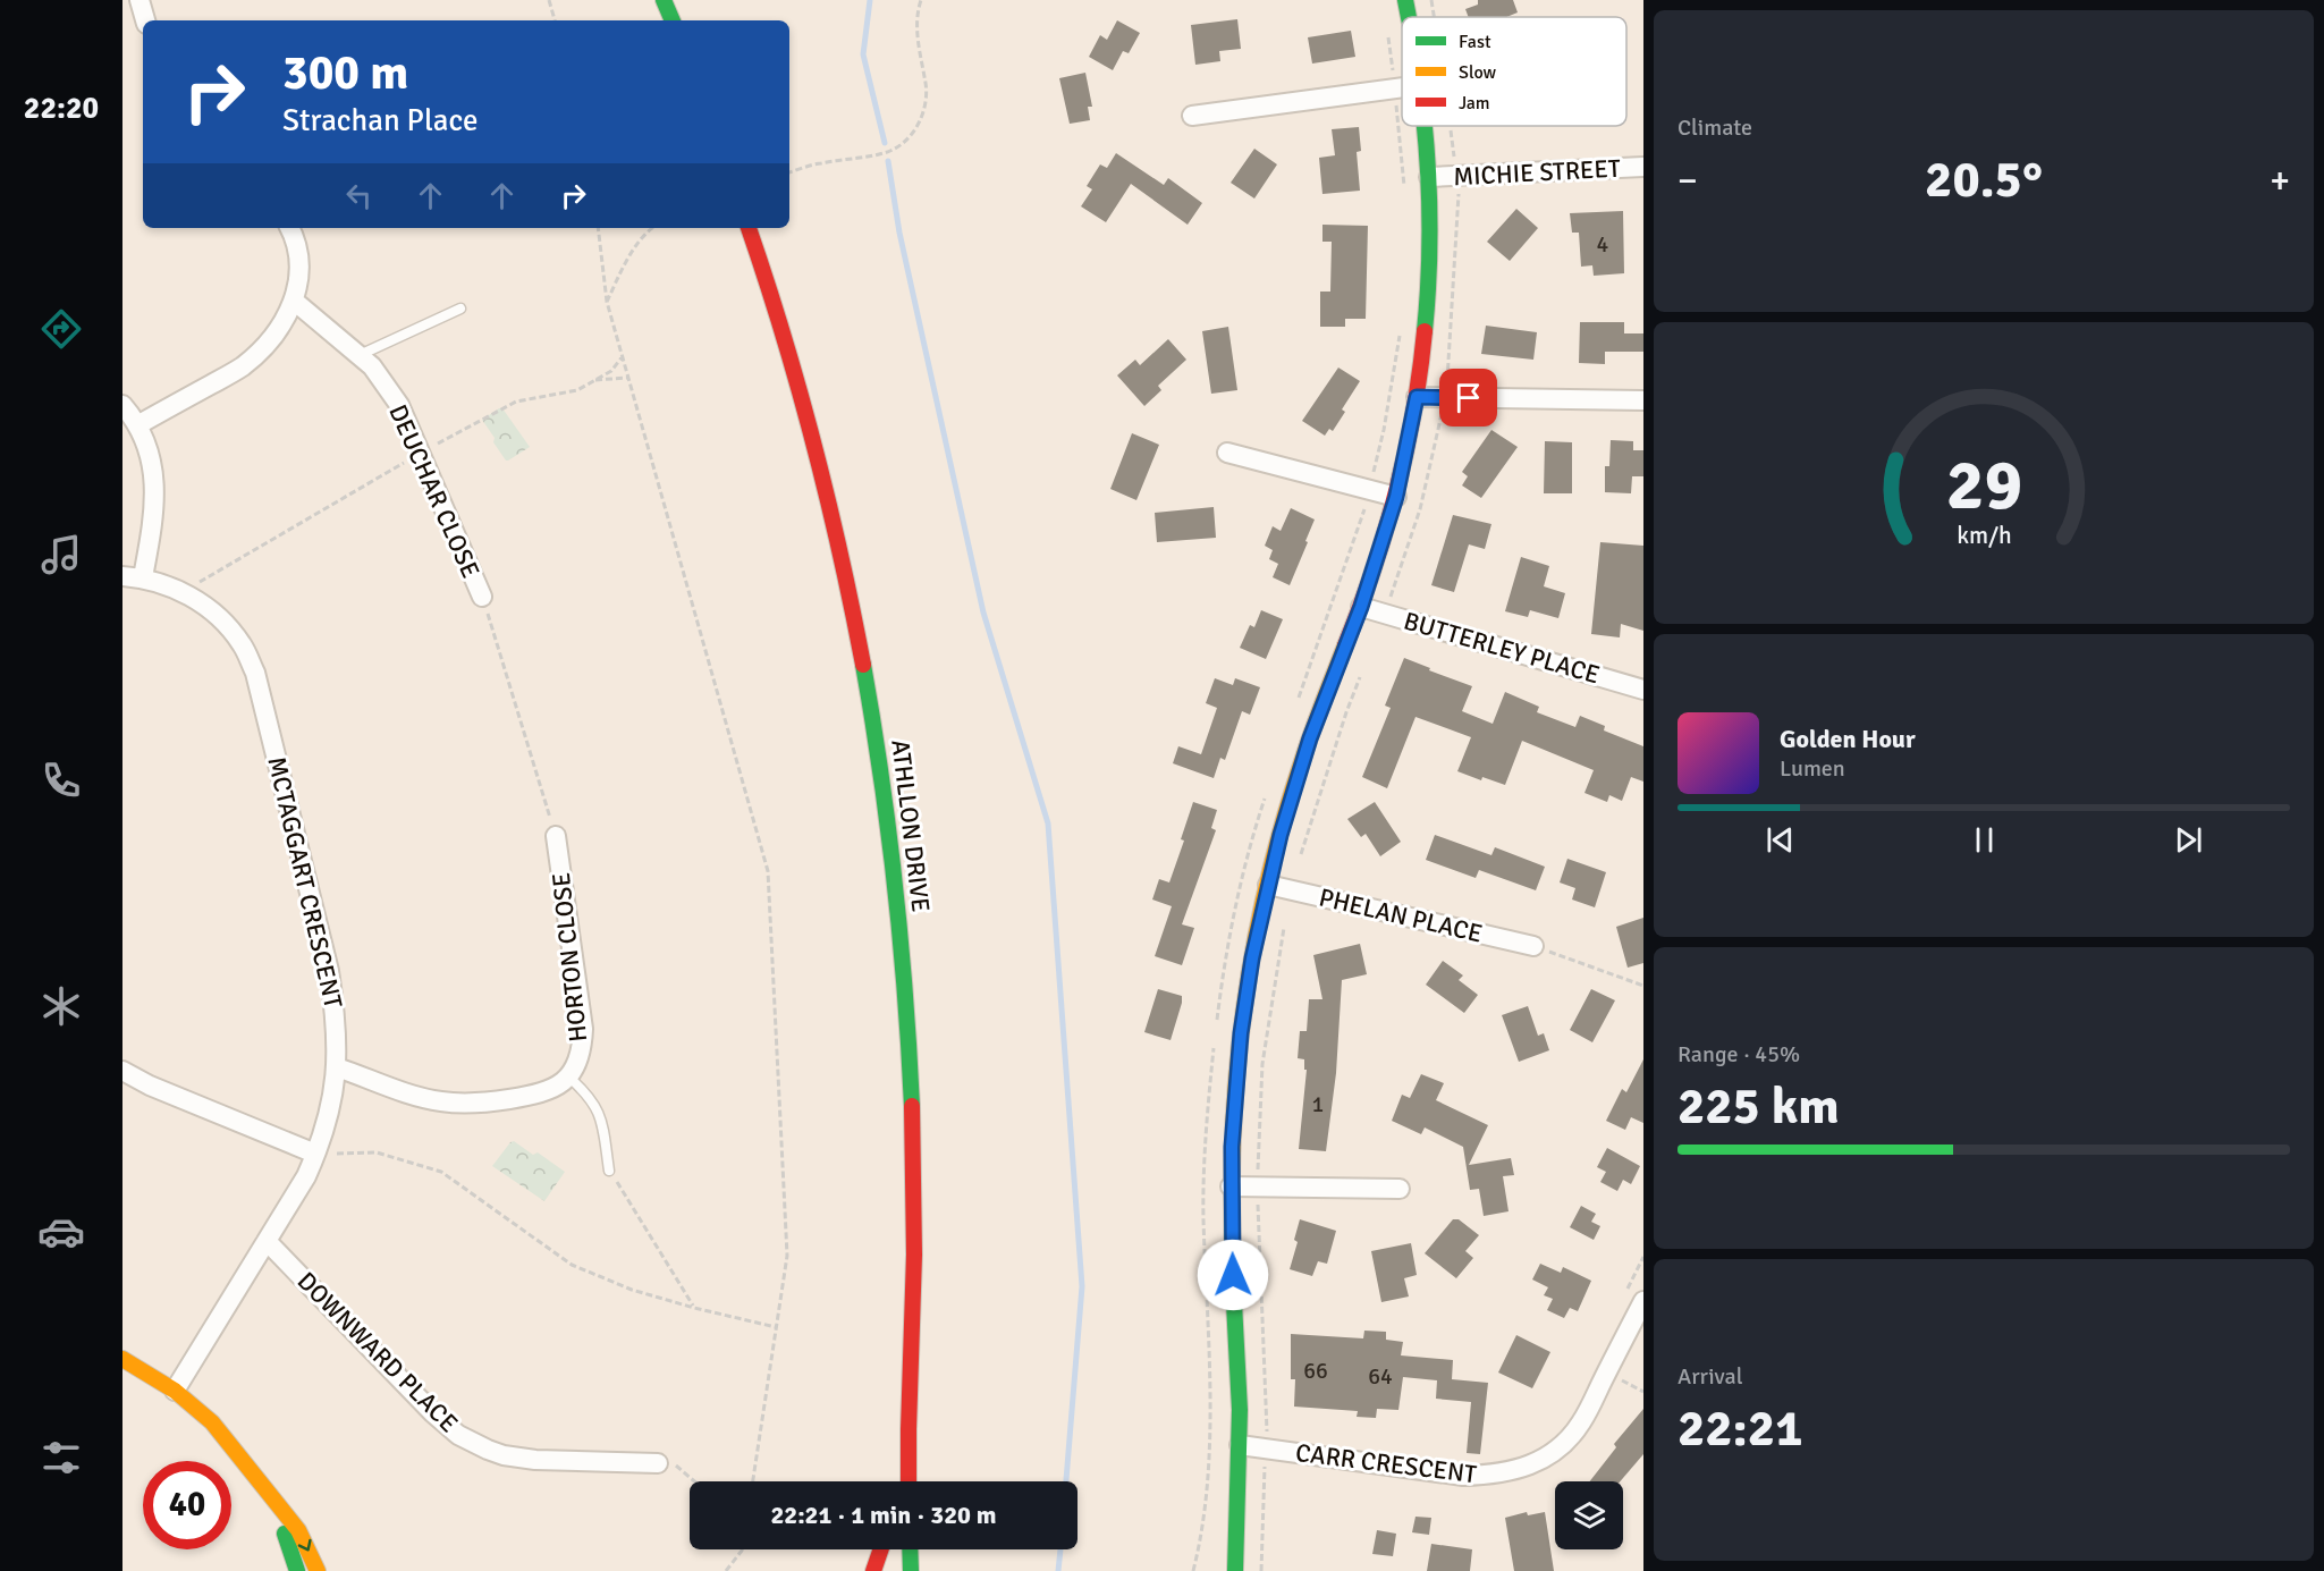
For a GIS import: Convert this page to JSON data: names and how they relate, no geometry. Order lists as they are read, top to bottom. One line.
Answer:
{"streets":{"street":["MICHIE STREET","DEUCHAR CLOSE","BUTTERLEY PLACE","ATHLLON DRIVE","MCTAGGART CRESCENT","PHELAN PLACE","HORTON CLOSE","DOWNWARD PLACE","CARR CRESCENT"]},"crossings":[["MCTAGGART CRESCENT","HORTON CLOSE"],["MCTAGGART CRESCENT","DOWNWARD PLACE"]],"house_numbers":["4","1","66","64"],"legend":["Fast","Slow","Jam"],"page":{"tabs":"22:20","tile":["Climate",["Range · 45%","225 km"],["Arrival","22:21"]],"turn":["300 m","Strachan Place"],"heat":["−","20.5°","+"],"song":["Golden Hour","Lumen"],"limit":"40","trip":"22:21 · 1 min · 320 m","gauge":["29","km/h"]}}
